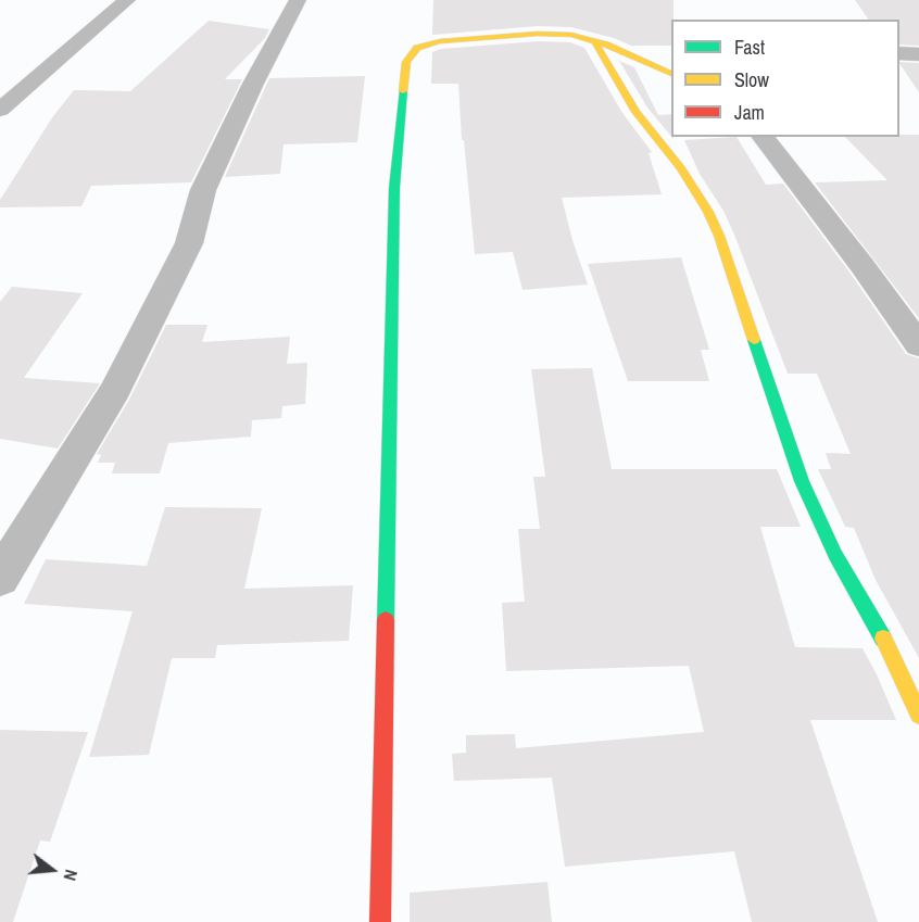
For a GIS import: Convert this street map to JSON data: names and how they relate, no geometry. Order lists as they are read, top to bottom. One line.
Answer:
{"legend":["Fast","Slow","Jam"],"north":"right"}
